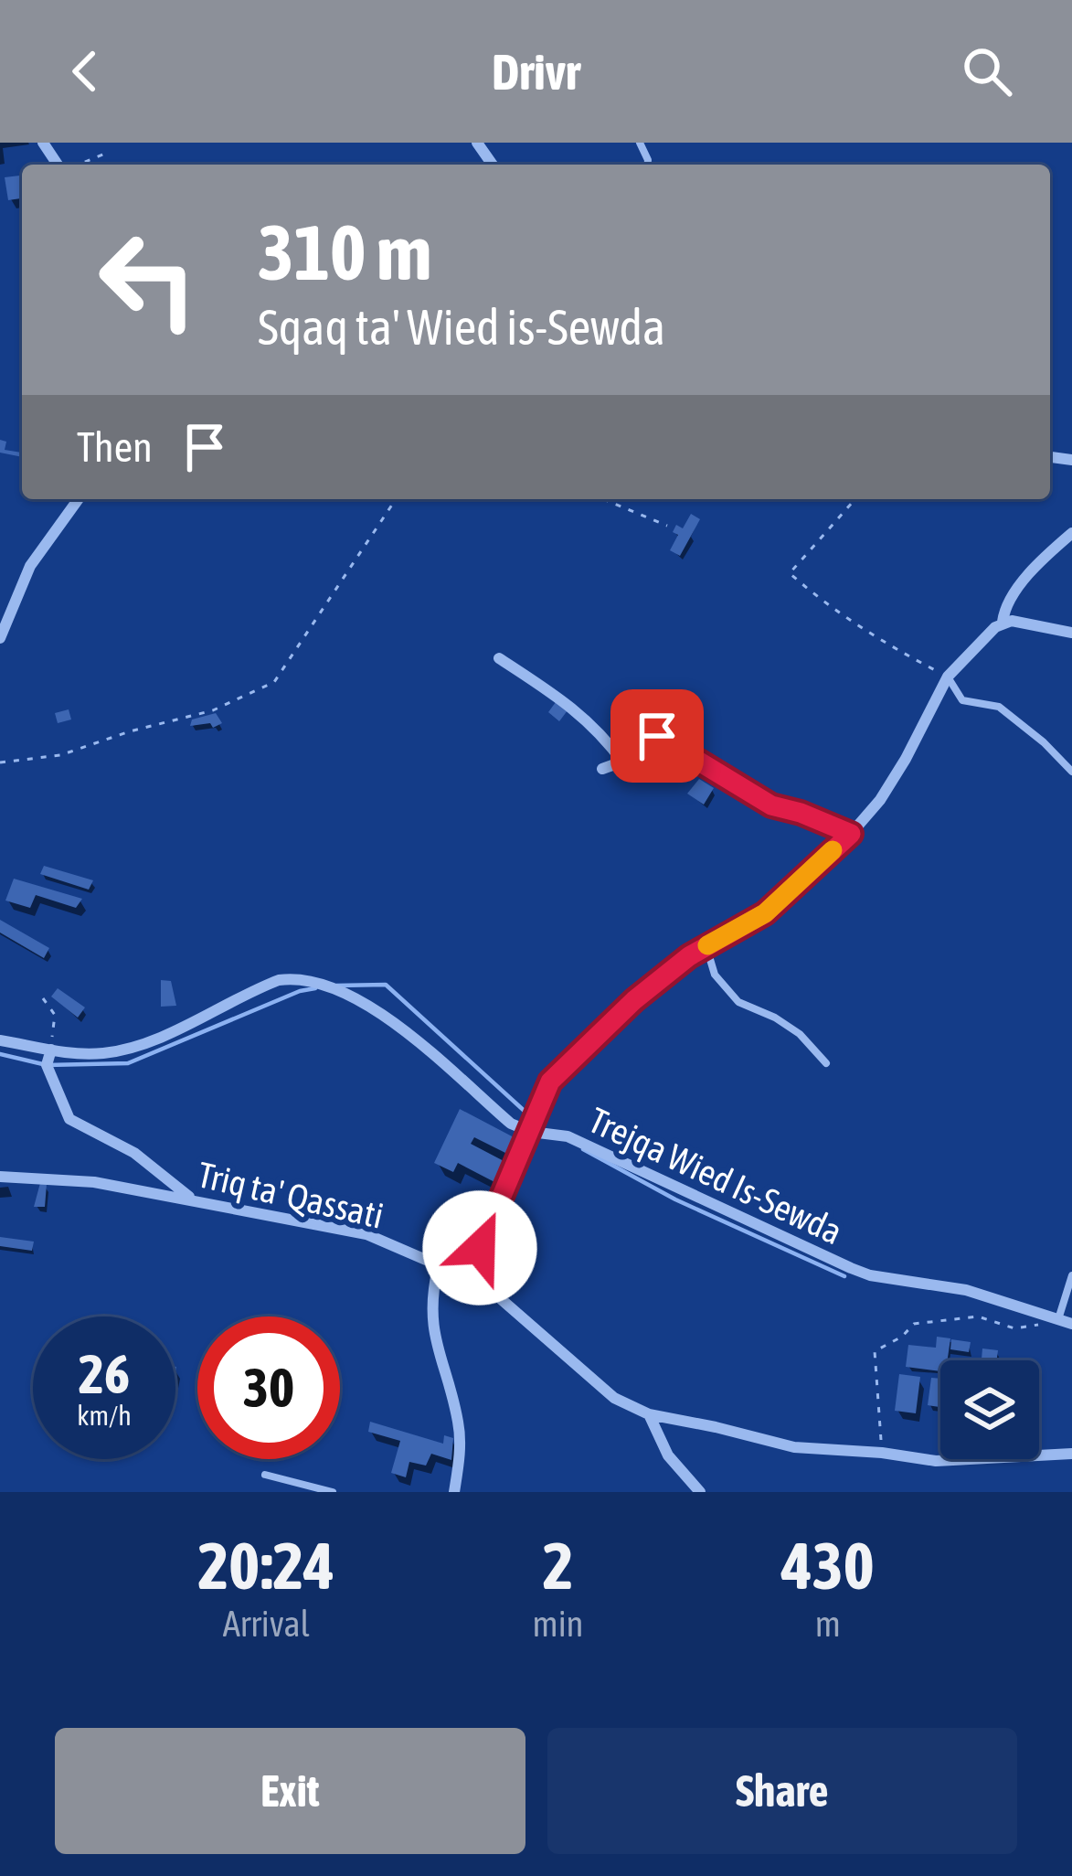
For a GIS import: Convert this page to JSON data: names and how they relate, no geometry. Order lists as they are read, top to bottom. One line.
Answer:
{"streets":{"street":["Trejqa Wied Is-Sewda","Triq ta' Qassati"]},"page":{"header":"Drivr","turn":["310 m","Sqaq ta' Wied is-Sewda"],"then":"Then","speed":"26 km/h","limit":"30","eta":["20:24","Arrival","2","min","430","m"],"buttons":["Exit","Share"]}}
